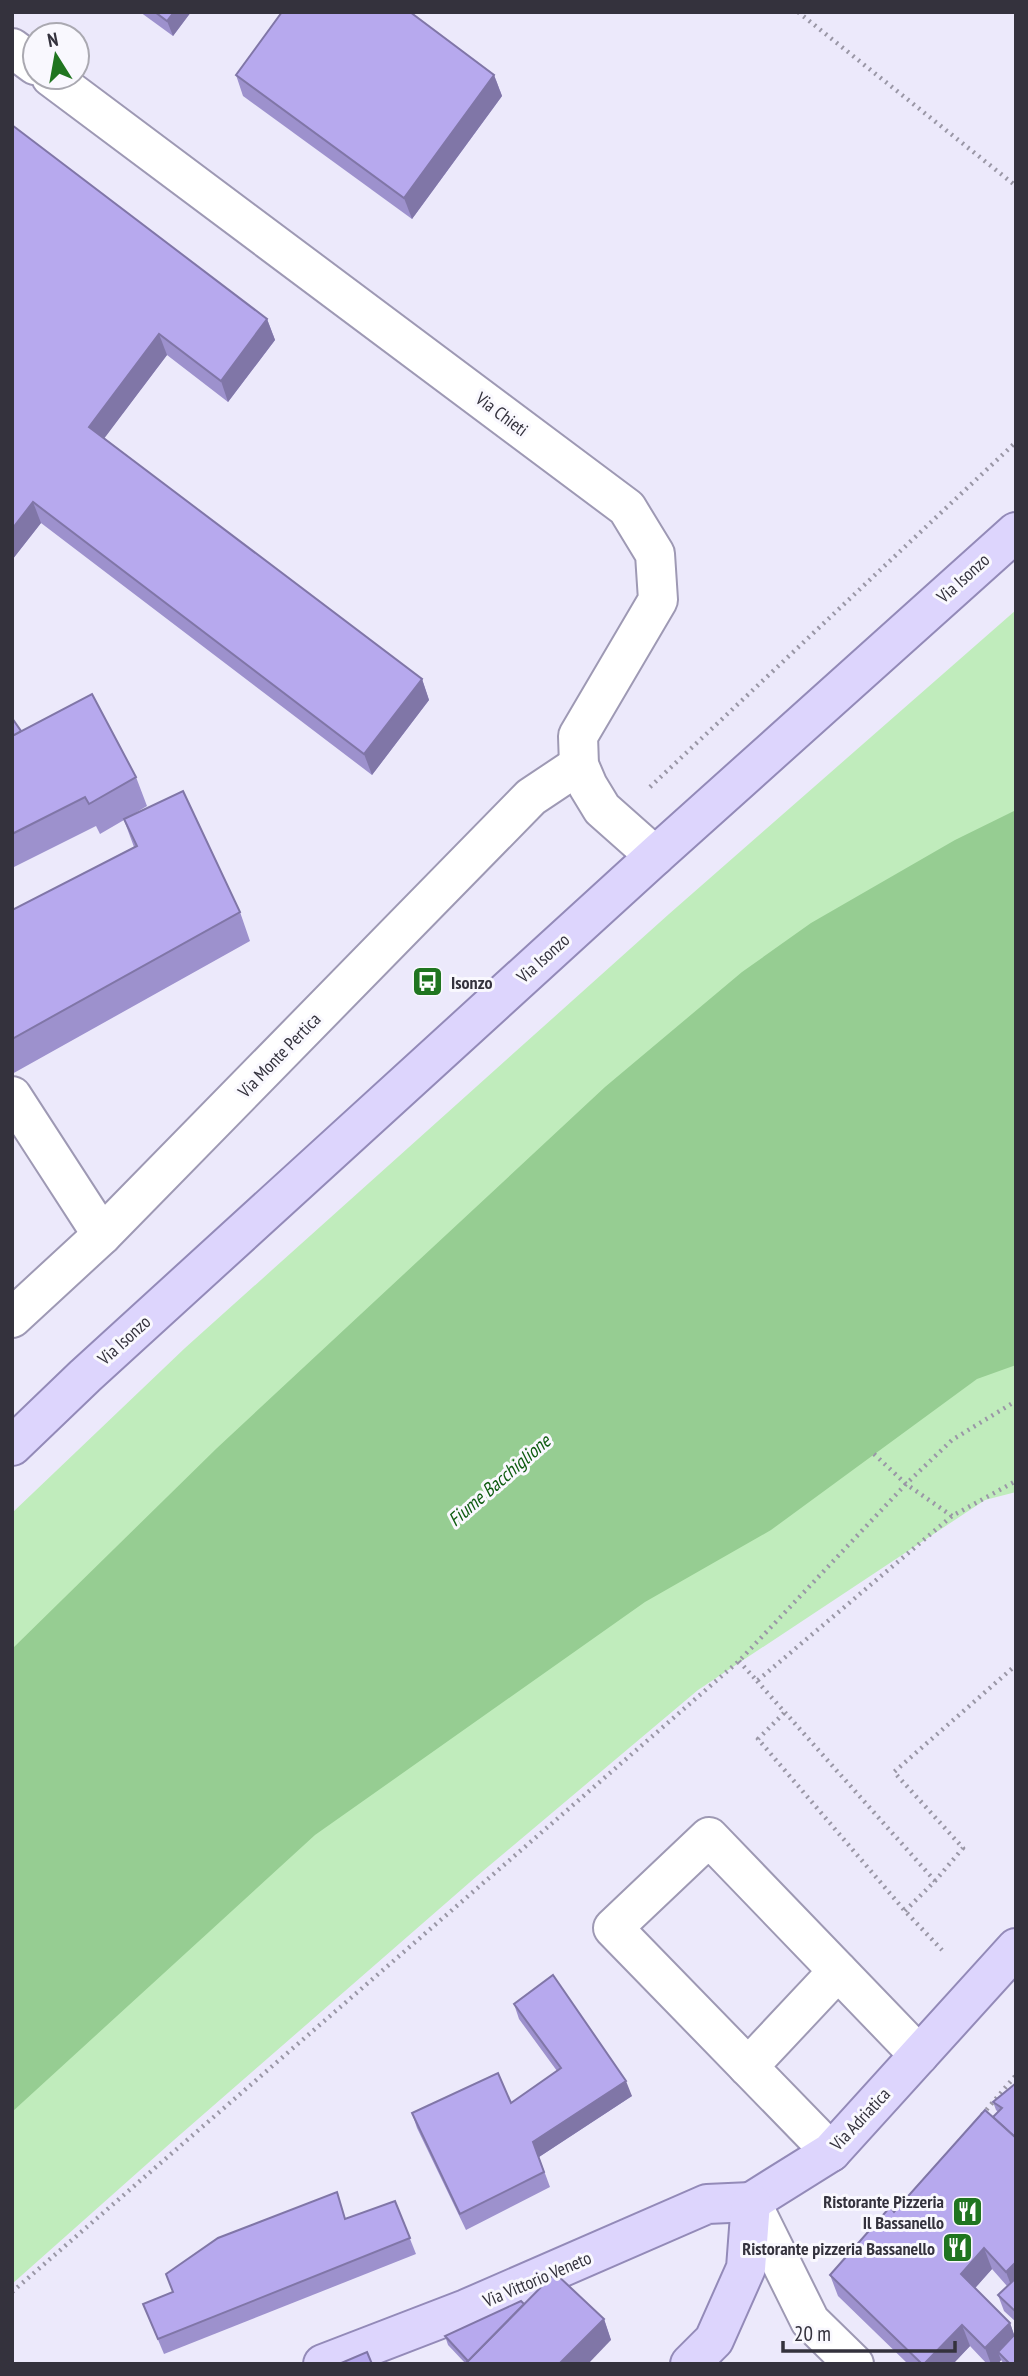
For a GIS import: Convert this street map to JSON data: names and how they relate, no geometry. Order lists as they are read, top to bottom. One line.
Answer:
{"streets":{"main road":["Via Isonzo","Via Adriatica","Via Vittorio Veneto"],"street":["Via Chieti","Via Monte Pertica"]},"crossings":[["Via Chieti","Via Isonzo"],["Via Chieti","Via Monte Pertica"],["Via Adriatica","Via Vittorio Veneto"]],"water":["Fiume Bacchiglione"],"places":{"bus stop":["Isonzo"],"restaurant":["Ristorante Pizzeria Il Bassanello","Ristorante pizzeria Bassanello"]},"scale_bar":"20 m","north":"top"}
